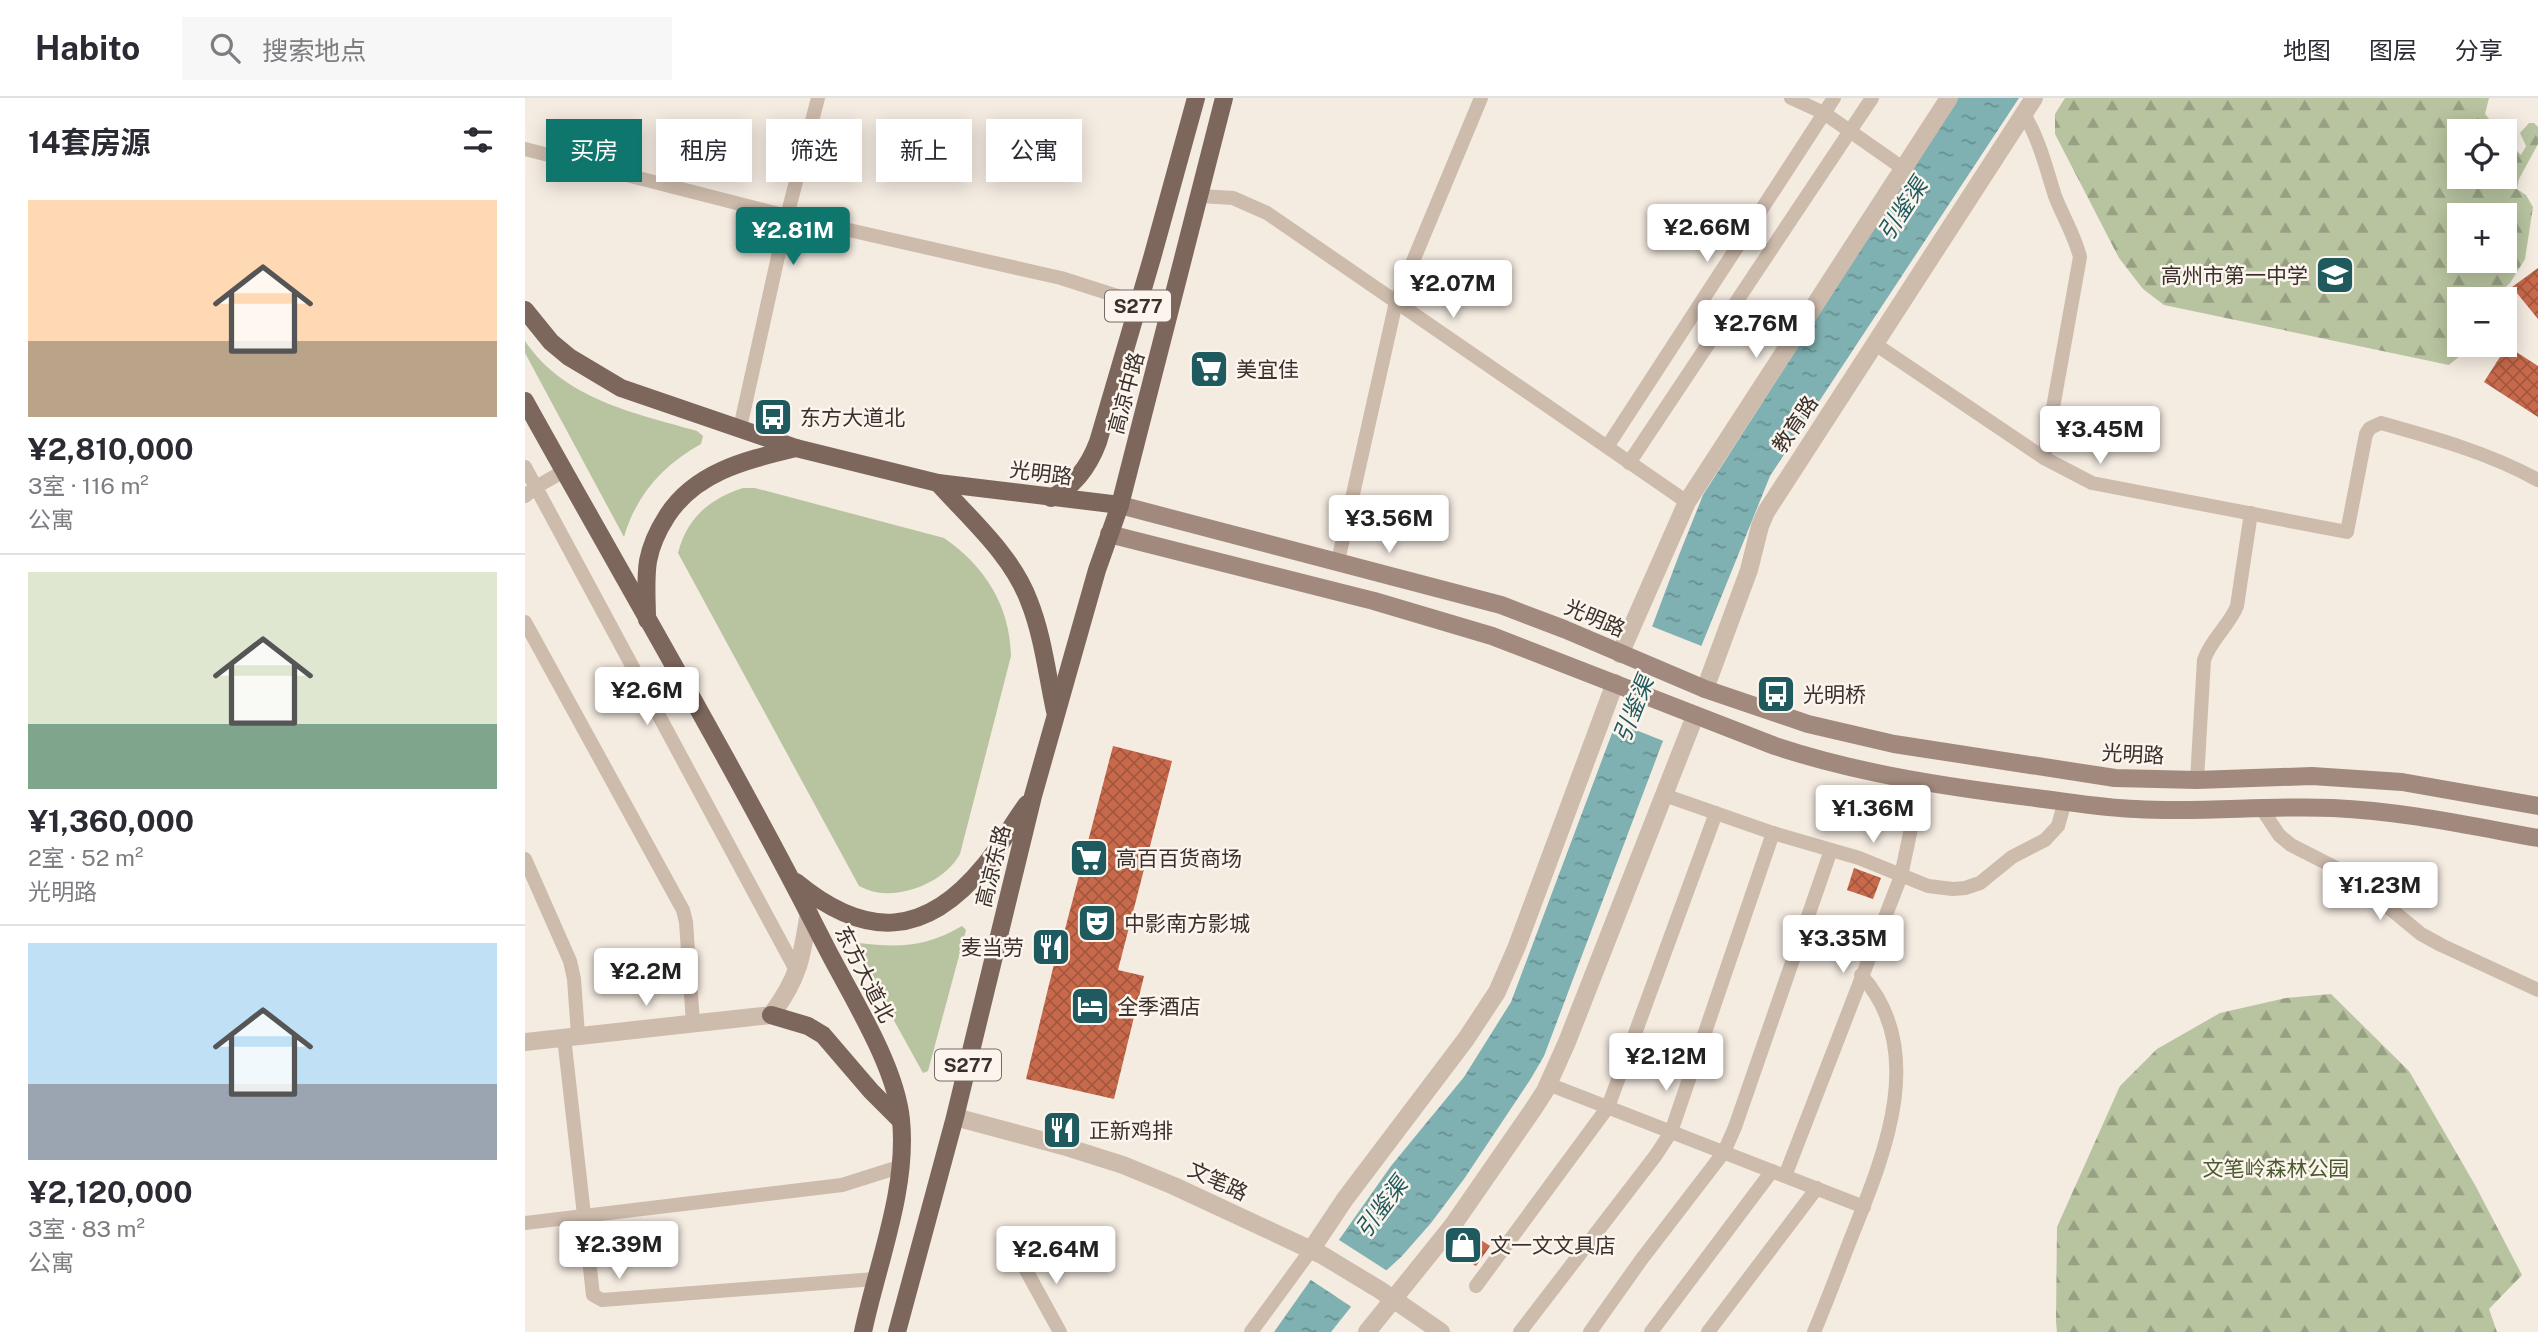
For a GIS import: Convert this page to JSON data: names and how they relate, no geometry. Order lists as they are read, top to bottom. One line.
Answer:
{"streets":{"main road":["S277","高凉中路","光明路","高凉东路","东方大道北"],"street":["教育路","文笔路"]},"crossings":[["S277","光明路"],["S277","高凉东路"],["S277","东方大道北"],["高凉中路","光明路"],["高凉中路","高凉东路"],["教育路","光明路"],["高凉东路","文笔路"]],"water":["引鉴渠"],"parks":["文笔岭森林公园"],"places":{"school or university":["高州市第一中学"],"supermarket":["美宜佳","高百百货商场"],"bus stop":["东方大道北","光明桥"],"theatre":["中影南方影城"],"restaurant":["麦当劳","正新鸡排"],"hotel":["全季酒店"],"shop":["文一文文具店"]},"page":{"header":"Habito","search":"搜索地点","nav":["地图","图层","分享"],"heading":"14套房源","map_buttons":["+","−"],"chip":["买房","租房","筛选","新上","公寓"],"list":[{"name":"¥2,810,000","note":"3室 · 116 m² · 公寓"},{"name":"¥1,360,000","note":"2室 · 52 m² · 光明路"},{"name":"¥2,120,000","note":"3室 · 83 m² · 公寓"}],"price":["¥2.66M","¥2.81M","¥2.07M","¥2.76M","¥3.45M","¥3.56M","¥2.6M","¥1.36M","¥1.23M","¥3.35M","¥2.2M","¥2.12M","¥2.39M","¥2.64M"]}}
